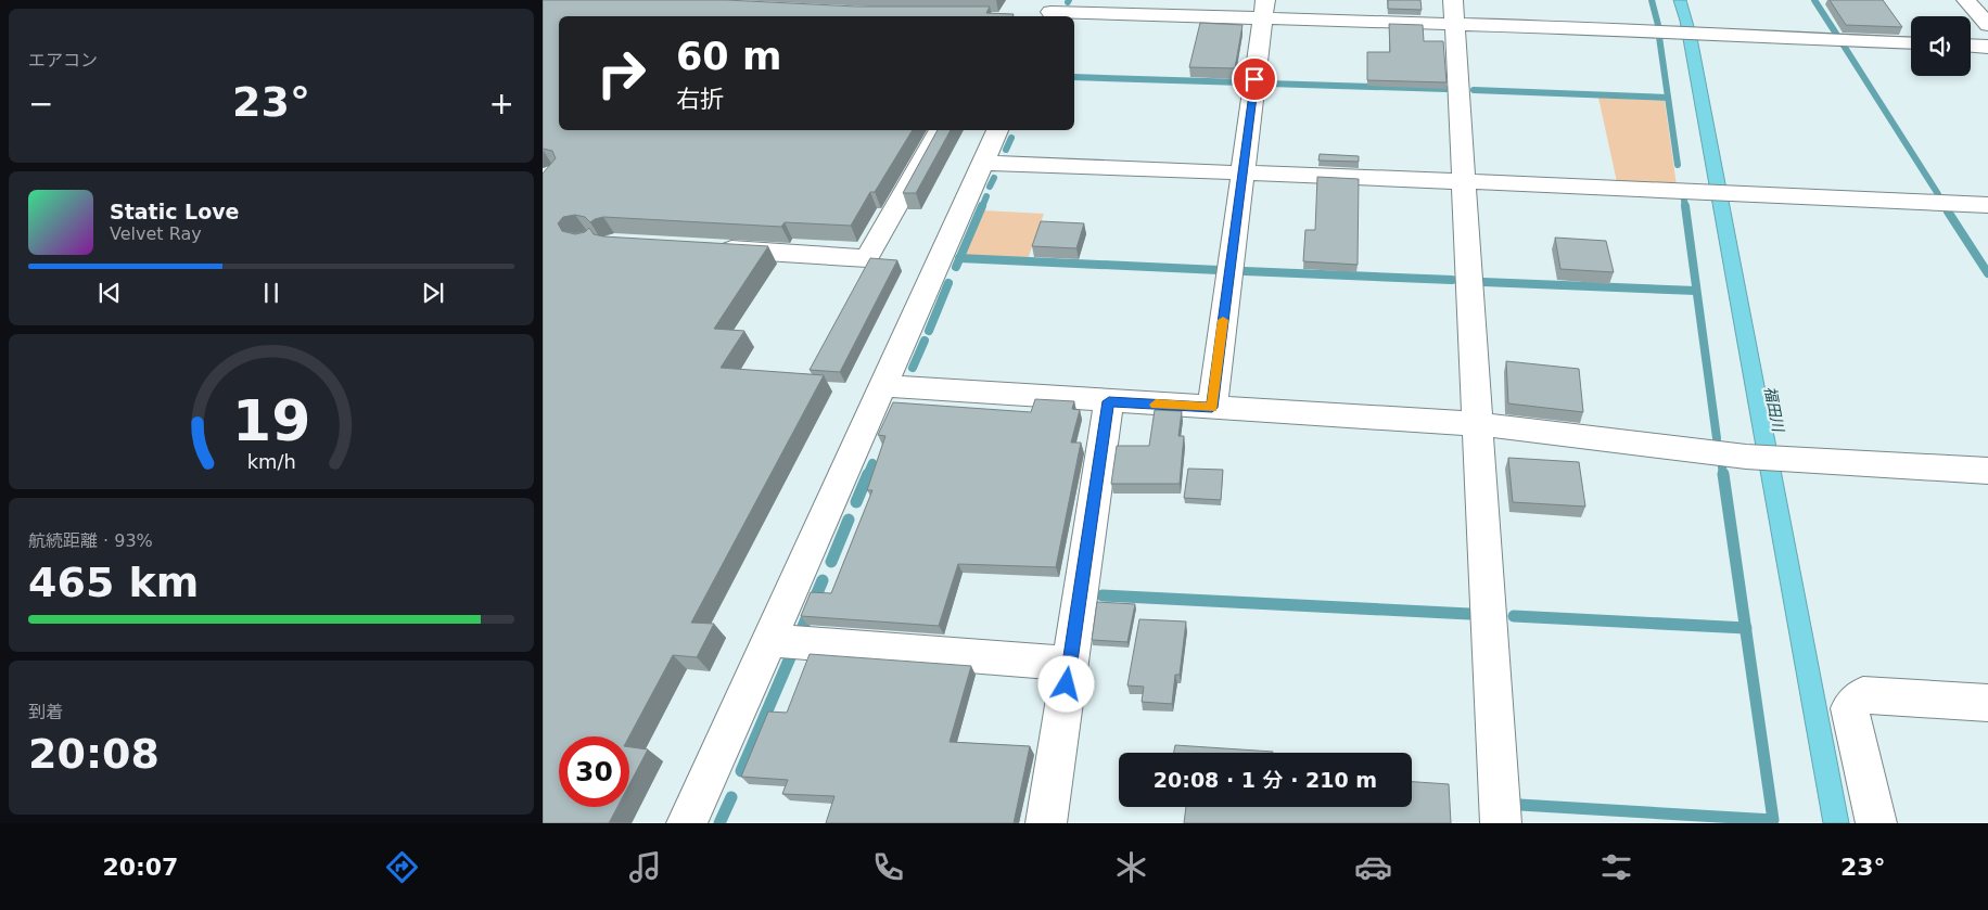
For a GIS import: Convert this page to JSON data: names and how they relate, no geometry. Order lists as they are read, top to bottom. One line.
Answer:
{"water":["福田川"],"page":{"tile":["エアコン",["航続距離 · 93%","465 km"],["到着","20:08"]],"turn":["60 m","右折"],"heat":["−","23°","+"],"song":["Static Love","Velvet Ray"],"limit":"30","trip":"20:08 · 1 分 · 210 m","tabs":["20:07","23°"],"gauge":["19","km/h"]}}
